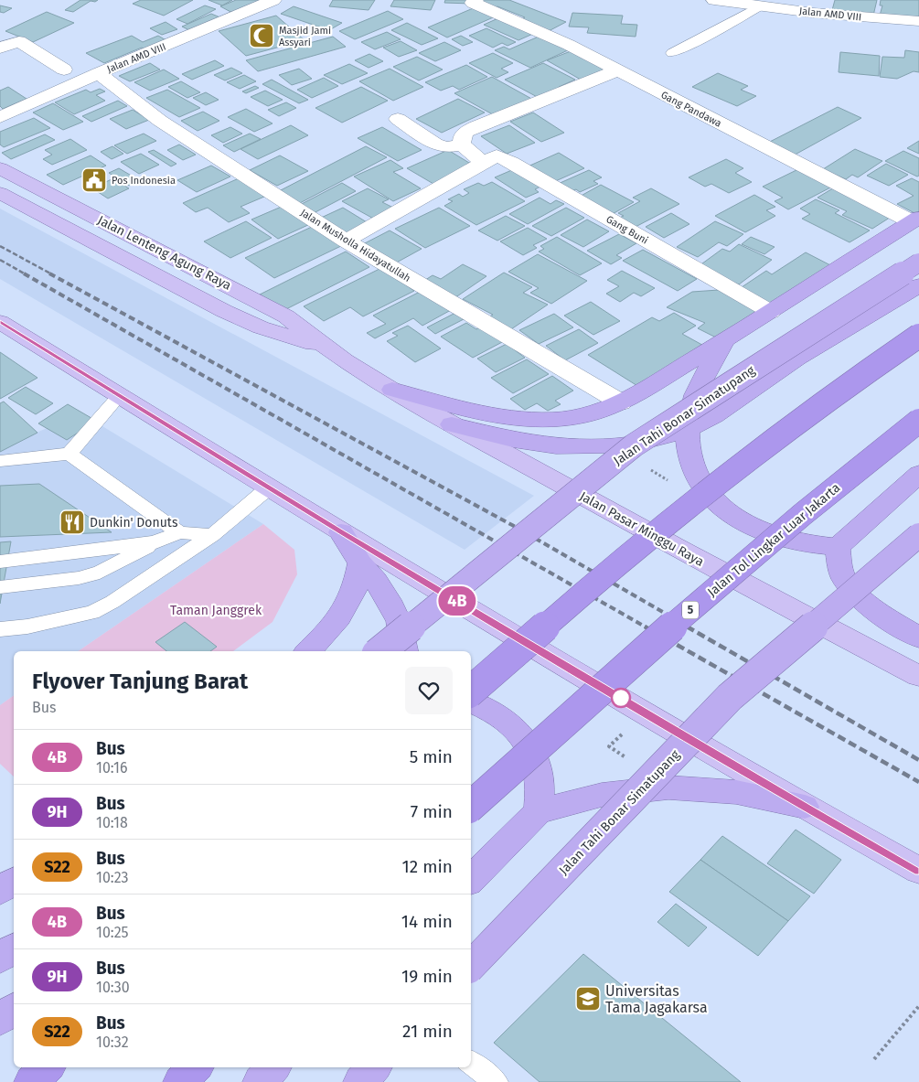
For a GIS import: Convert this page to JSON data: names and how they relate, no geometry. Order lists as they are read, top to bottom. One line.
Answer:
{"streets":{"highway":["Jalan Tahi Bonar Simatupang","Jalan Tol Lingkar Luar Jakarta","5"],"main road":["Jalan Lenteng Agung Raya","Jalan Pasar Minggu Raya"],"street":["Jalan AMD VIII","Gang Pandawa","Gang Buni","Jalan Musholla Hidayatullah"]},"crossings":[["Jalan AMD VIII","Jalan Musholla Hidayatullah"],["Gang Buni","Jalan Musholla Hidayatullah"],["Jalan Lenteng Agung Raya","Jalan Pasar Minggu Raya"]],"parks":["Taman Janggrek"],"places":{"mosque":["Masjid Jami Assyari"],"public building":["Pos Indonesia"],"restaurant":["Dunkin' Donuts"],"school or university":["Universitas Tama Jagakarsa"]},"lines":["bus line 4B"],"page":{"on_map":"4B","heading":["Flyover Tanjung Barat","Bus"],"list":[{"mark":"4B","name":"Bus","note":"10:16","value":"5 min"},{"mark":"9H","name":"Bus","note":"10:18","value":"7 min"},{"mark":"S22","name":"Bus","note":"10:23","value":"12 min"},{"mark":"4B","name":"Bus","note":"10:25","value":"14 min"},{"mark":"9H","name":"Bus","note":"10:30","value":"19 min"},{"mark":"S22","name":"Bus","note":"10:32","value":"21 min"}]}}
